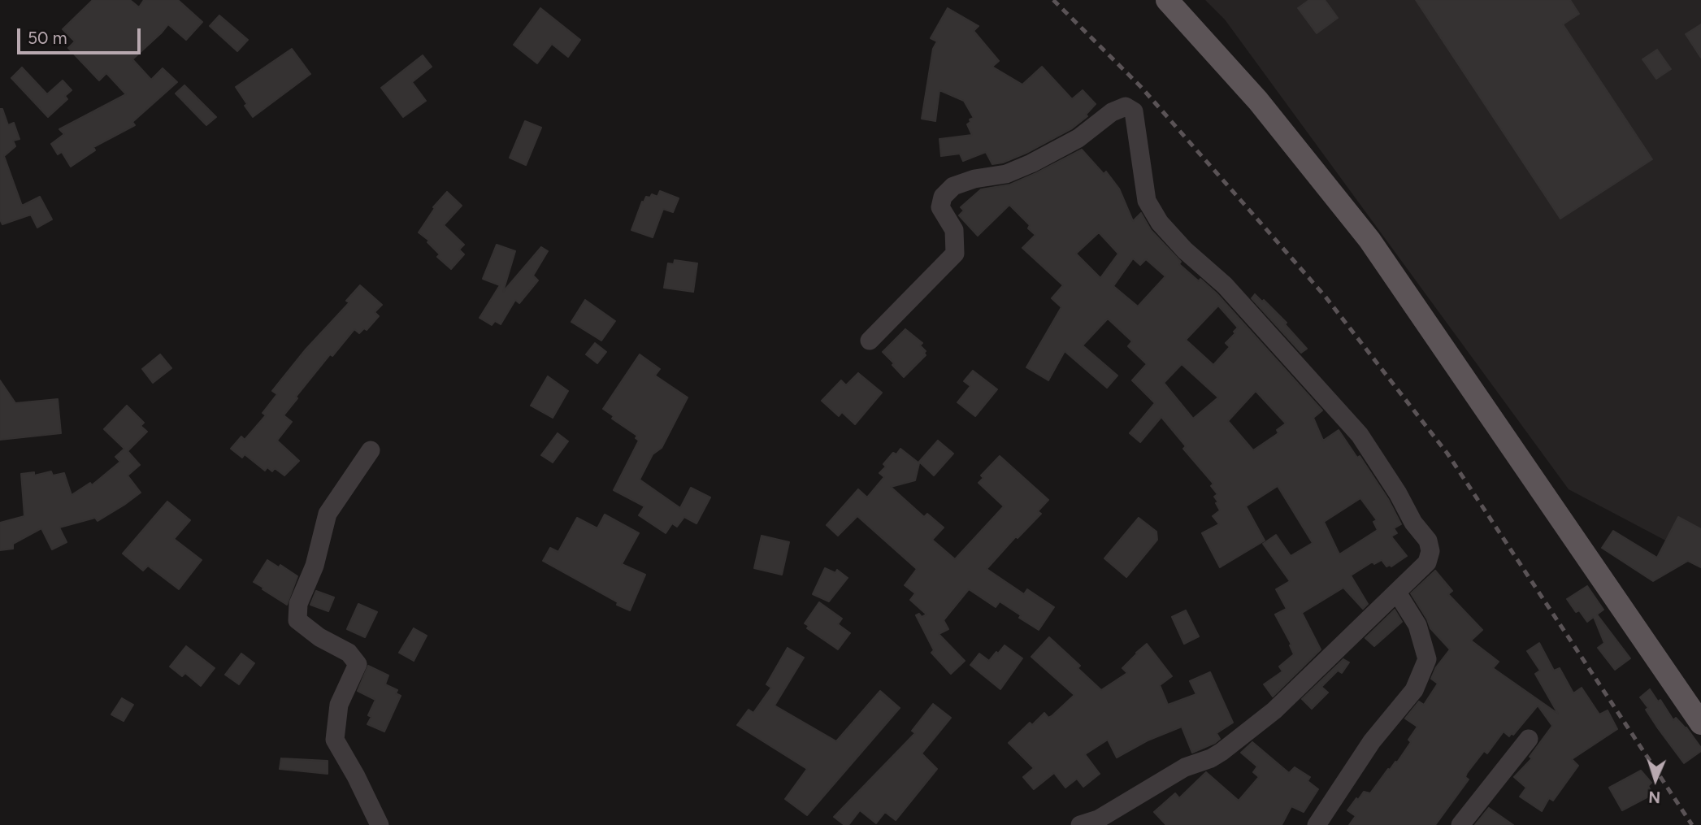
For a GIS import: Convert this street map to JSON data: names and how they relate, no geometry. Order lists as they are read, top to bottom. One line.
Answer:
{"scale_bar":"50 m","north":"bottom"}
